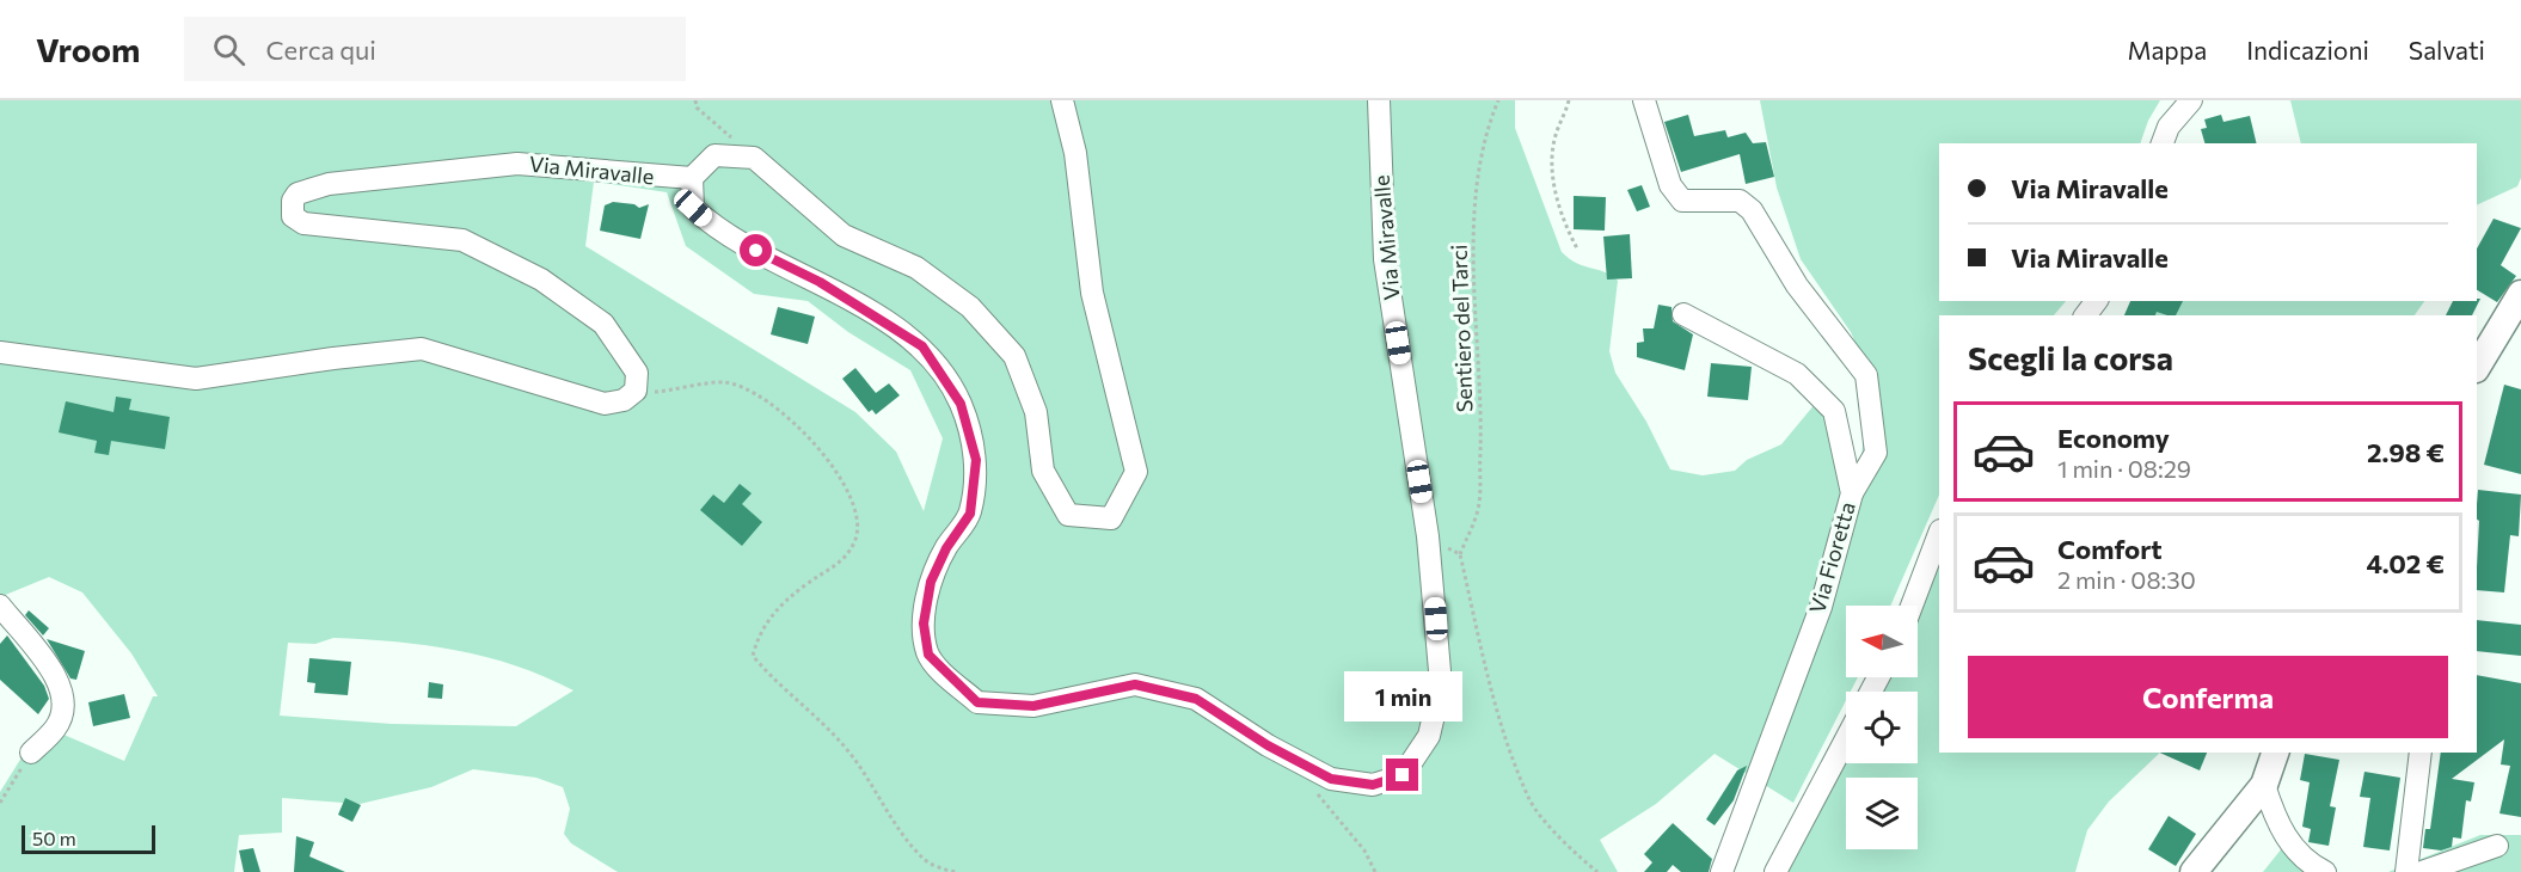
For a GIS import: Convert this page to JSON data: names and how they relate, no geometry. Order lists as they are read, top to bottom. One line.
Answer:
{"streets":{"street":["Via Miravalle","Via Fioretta"],"path":["Sentiero del Tarci"]},"scale_bar":"50 m","north":"left","page":{"header":"Vroom","search":"Cerca qui","nav":["Mappa","Indicazioni","Salvati"],"banner":["Via Miravalle","Via Miravalle"],"heading":"Scegli la corsa","list":[{"name":"Economy","note":"1 min · 08:29","value":"2.98 €"},{"name":"Comfort","note":"2 min · 08:30","value":"4.02 €"}],"buttons":"Conferma","bubble":"1 min","scale":"50 m"}}
